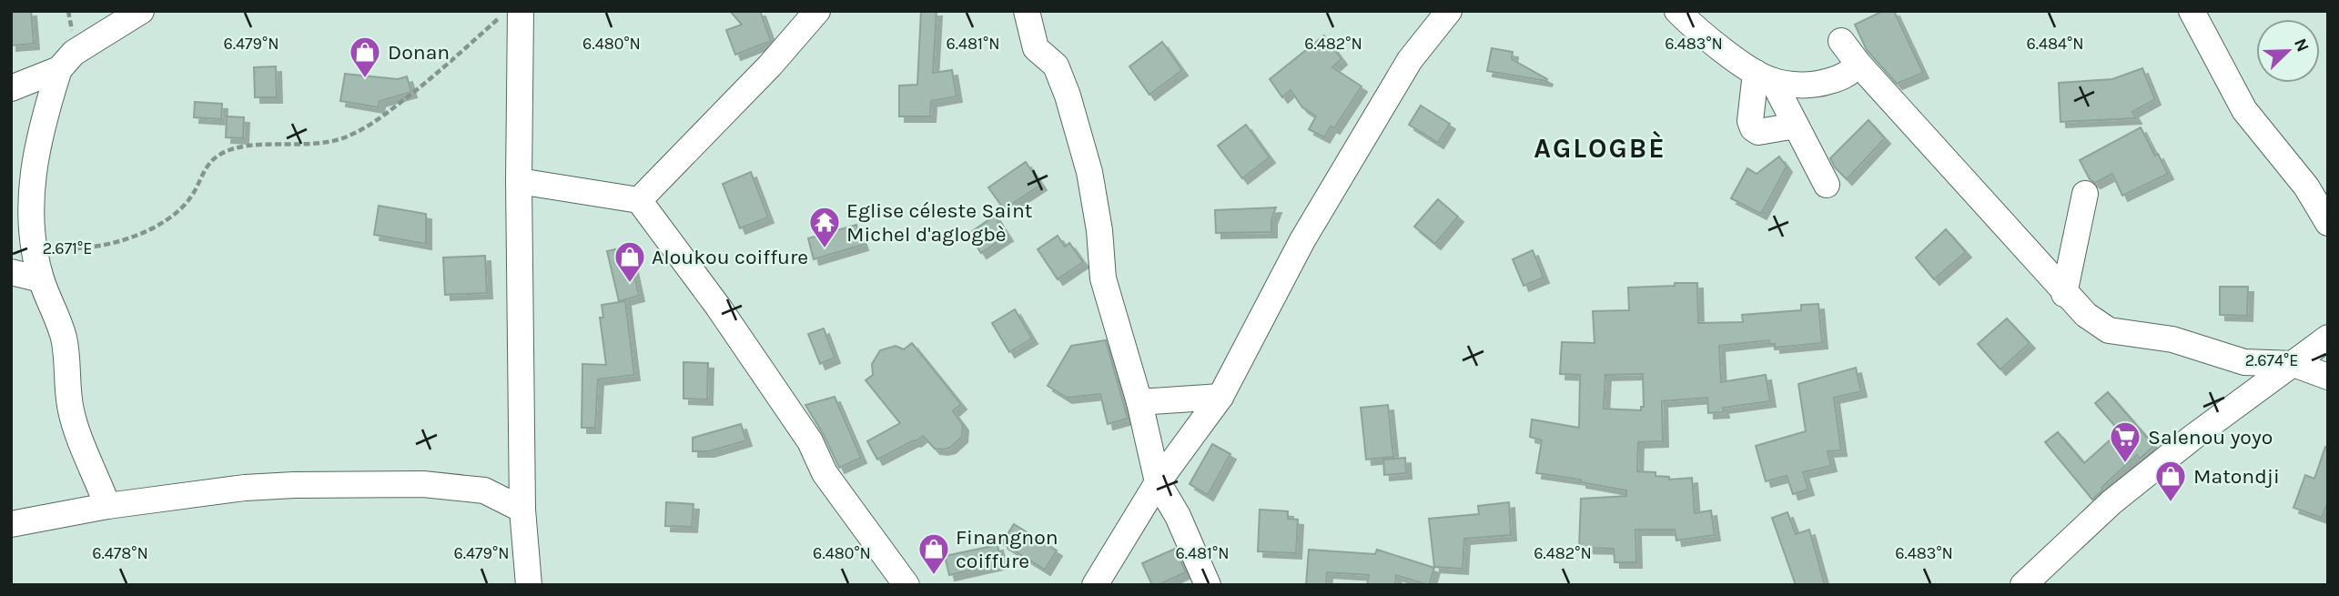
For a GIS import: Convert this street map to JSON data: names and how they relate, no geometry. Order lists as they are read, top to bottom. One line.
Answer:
{"districts":["AGLOGBÈ"],"places":{"shop":["Donan","Aloukou coiffure","Matondji","Finangnon coiffure"],"temple":["Eglise céleste Saint Michel d'aglogbè"],"supermarket":["Salenou yoyo"]},"north":"top right","coordinates":["6.479°N","6.480°N","6.481°N","6.482°N","6.483°N","6.484°N","2.671°E","2.674°E","6.478°N"]}
